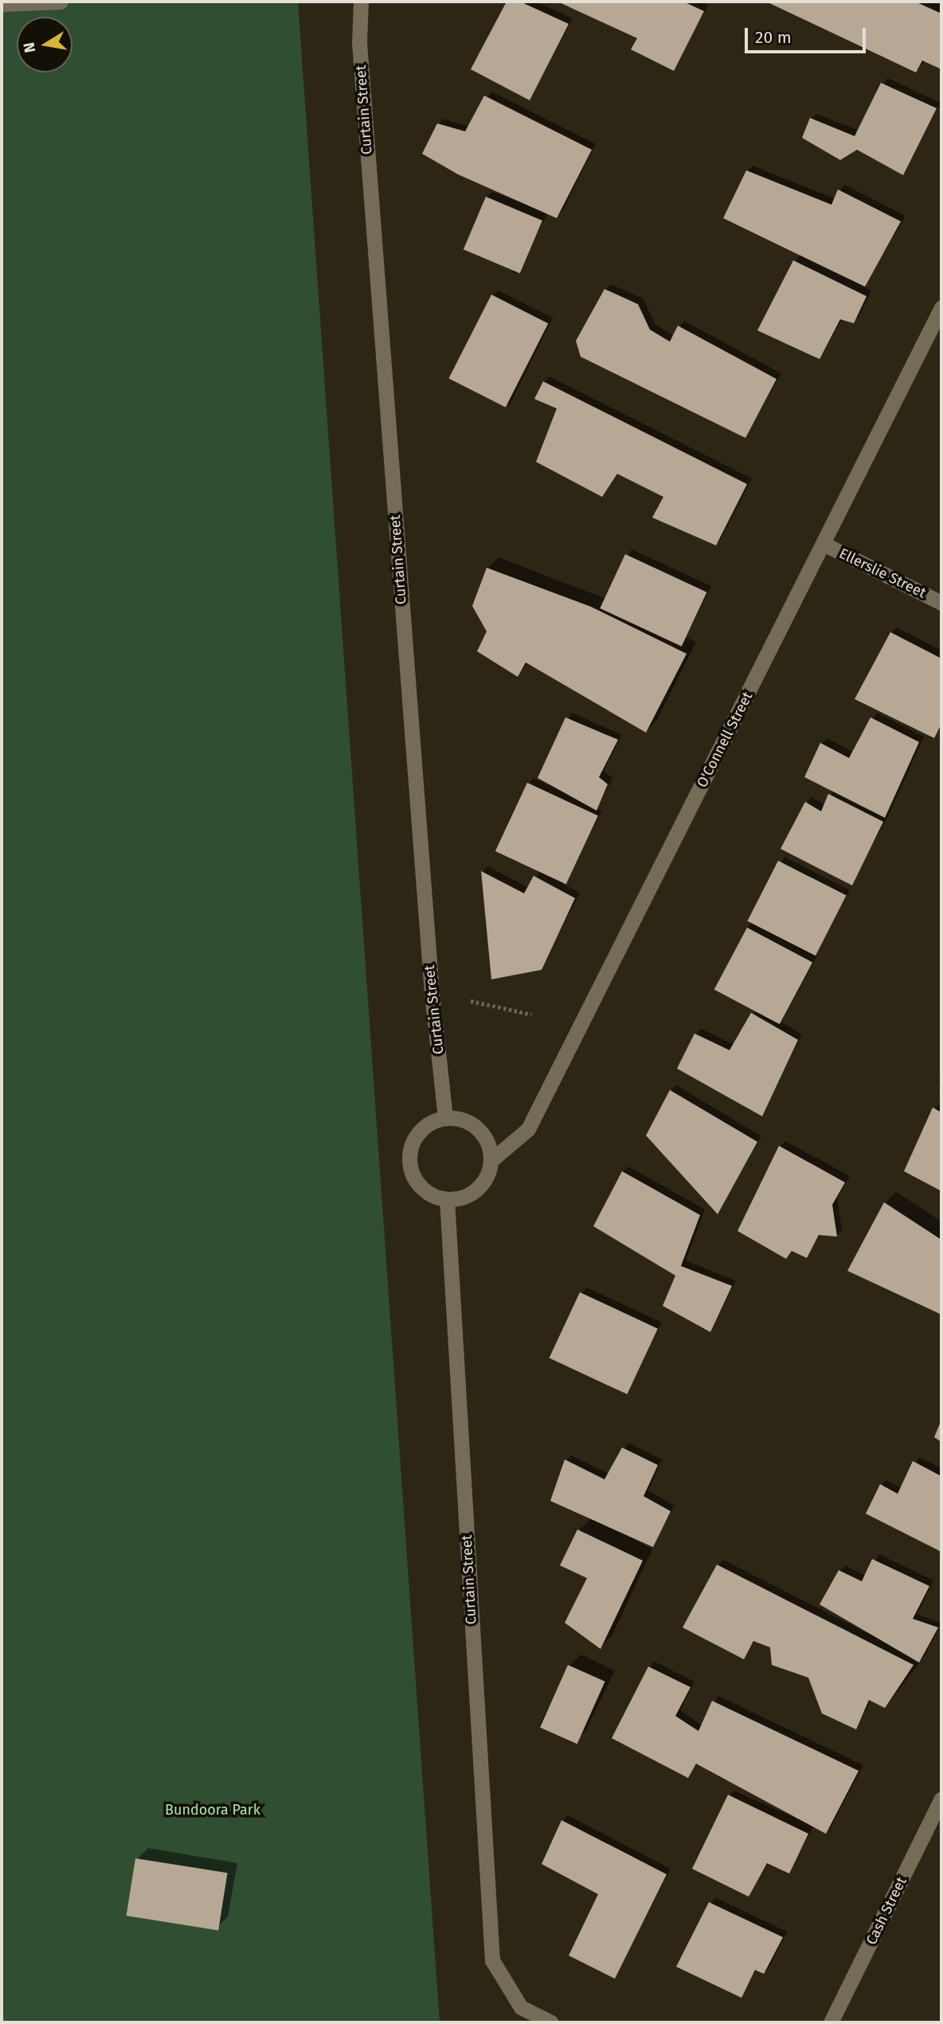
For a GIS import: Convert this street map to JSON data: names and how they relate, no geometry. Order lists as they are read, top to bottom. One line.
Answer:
{"streets":{"street":["Curtain Street","Ellerslie Street","O'Connell Street","Cash Street"]},"crossings":[["Curtain Street","O'Connell Street"],["Ellerslie Street","O'Connell Street"]],"parks":["Bundoora Park"],"scale_bar":"20 m","north":"left"}
